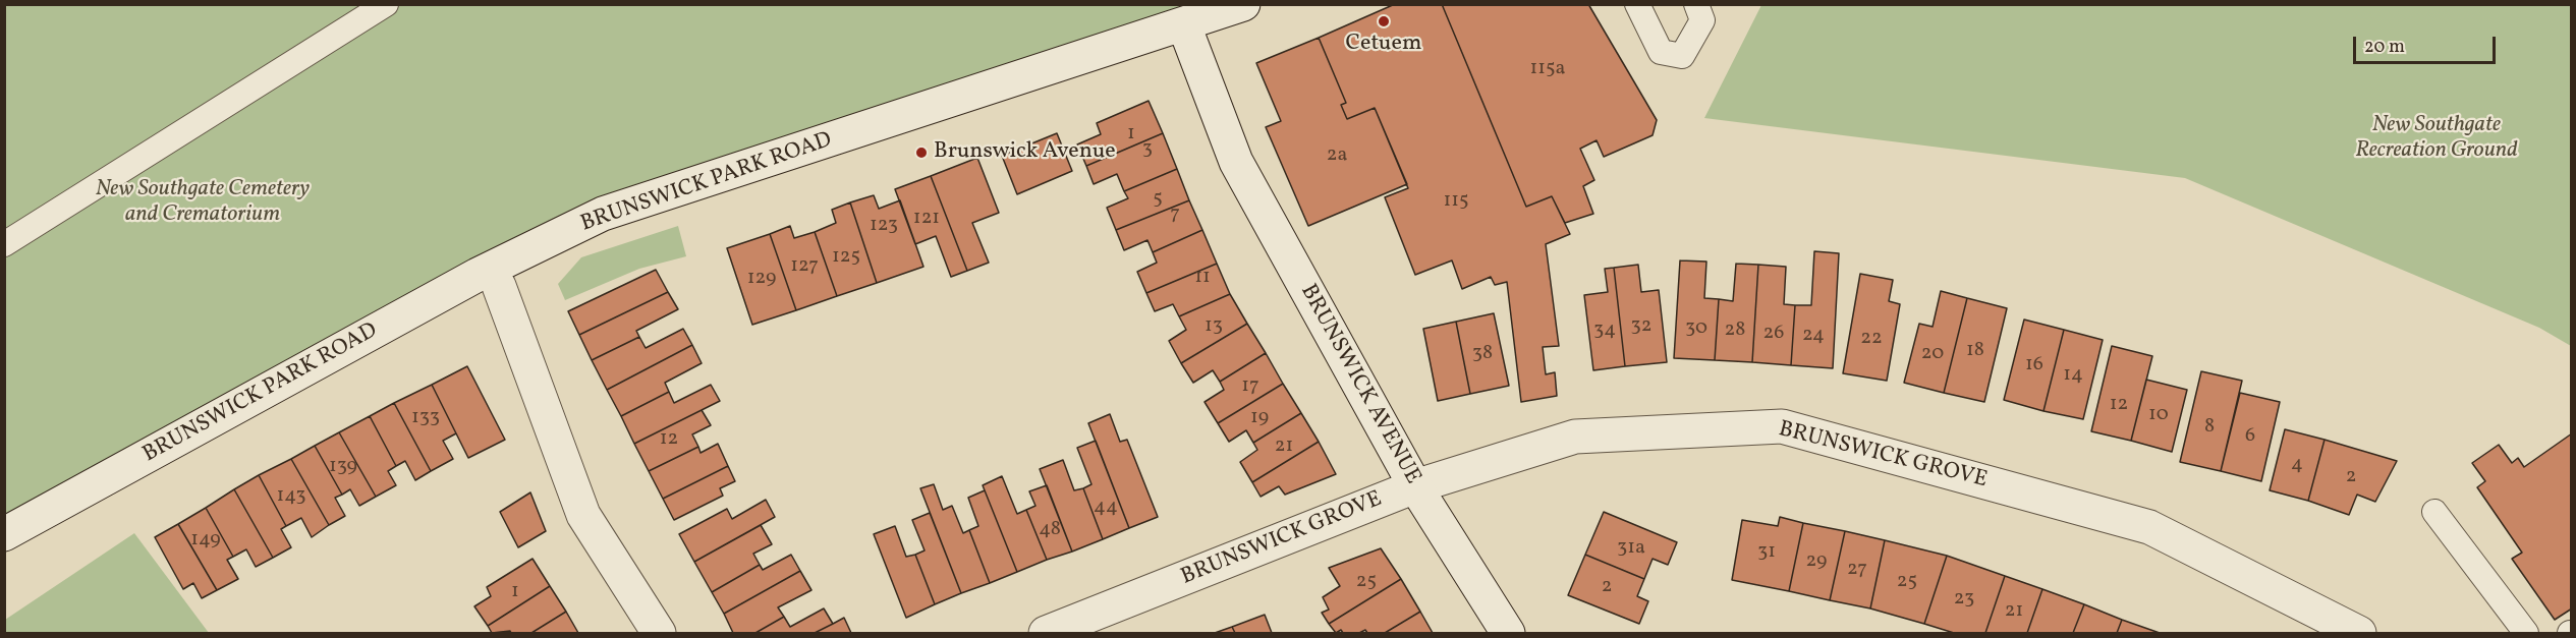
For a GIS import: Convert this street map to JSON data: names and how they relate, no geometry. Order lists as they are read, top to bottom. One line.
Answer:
{"streets":{"street":["BRUNSWICK PARK ROAD","BRUNSWICK AVENUE","BRUNSWICK GROVE"]},"crossings":[["BRUNSWICK PARK ROAD","BRUNSWICK AVENUE"],["BRUNSWICK AVENUE","BRUNSWICK GROVE"]],"parks":["New Southgate Recreation Ground","New Southgate Cemetery and Crematorium"],"places":["Cetuem","Brunswick Avenue"],"house_numbers":["115a","1","3","2a","5","115","7","121","123","125","127","11","129","13","32","30","34","28","26","24","22","18","38","20","16","14","17","12","10","133","19","8","6","12","21","4","139","2","143","44","48","149","31a","31","29","27","25","25","2","1","23","21"],"scale_bar":"20 m"}
